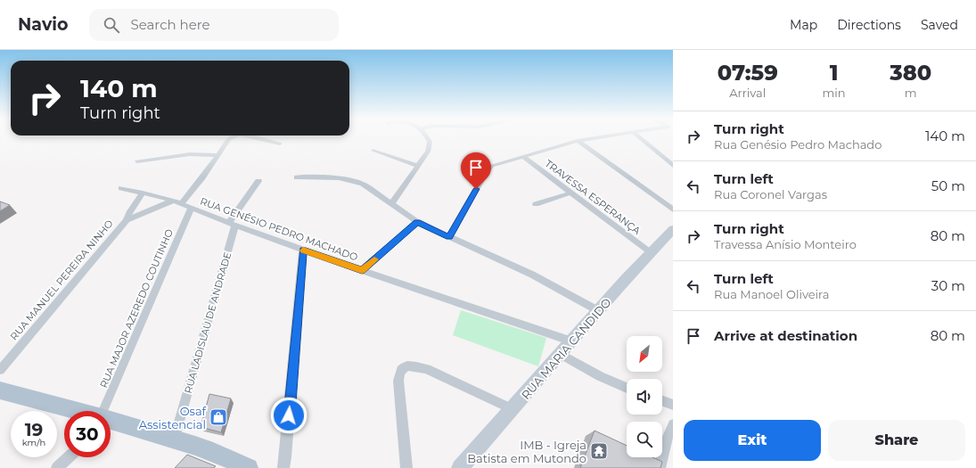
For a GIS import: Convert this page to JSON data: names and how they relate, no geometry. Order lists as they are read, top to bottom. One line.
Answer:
{"streets":{"street":["TRAVESSA ESPERANÇA","RUA GENÉSIO PEDRO MACHADO","RUA MANUEL PEREIRA NINHO","RUA MAJOR AZEREDO COUTINHO","RUA LADISLAU DE ANDRADE","RUA MARIA CANDIDO"]},"crossings":[["TRAVESSA ESPERANÇA","RUA MARIA CANDIDO"],["RUA GENÉSIO PEDRO MACHADO","RUA MANUEL PEREIRA NINHO"],["RUA GENÉSIO PEDRO MACHADO","RUA MAJOR AZEREDO COUTINHO"],["RUA GENÉSIO PEDRO MACHADO","RUA LADISLAU DE ANDRADE"],["RUA GENÉSIO PEDRO MACHADO","RUA MARIA CANDIDO"]],"places":{"shop":["Osaf Assistencial"],"temple":["IMB - Igreja Batista em Mutondo"]},"north":"bottom left","page":{"header":"Navio","search":"Search here","nav":["Map","Directions","Saved"],"eta":["07:59","Arrival","1","min","380","m"],"turn":["140 m","Turn right"],"list":[{"name":"Turn right","note":"Rua Genésio Pedro Machado","value":"140 m"},{"name":"Turn left","note":"Rua Coronel Vargas","value":"50 m"},{"name":"Turn right","note":"Travessa Anísio Monteiro","value":"80 m"},{"name":"Turn left","note":"Rua Manoel Oliveira","value":"30 m"},{"name":"Arrive at destination","value":"80 m"}],"speed":"19 km/h","limit":"30","buttons":["Exit","Share"]}}
